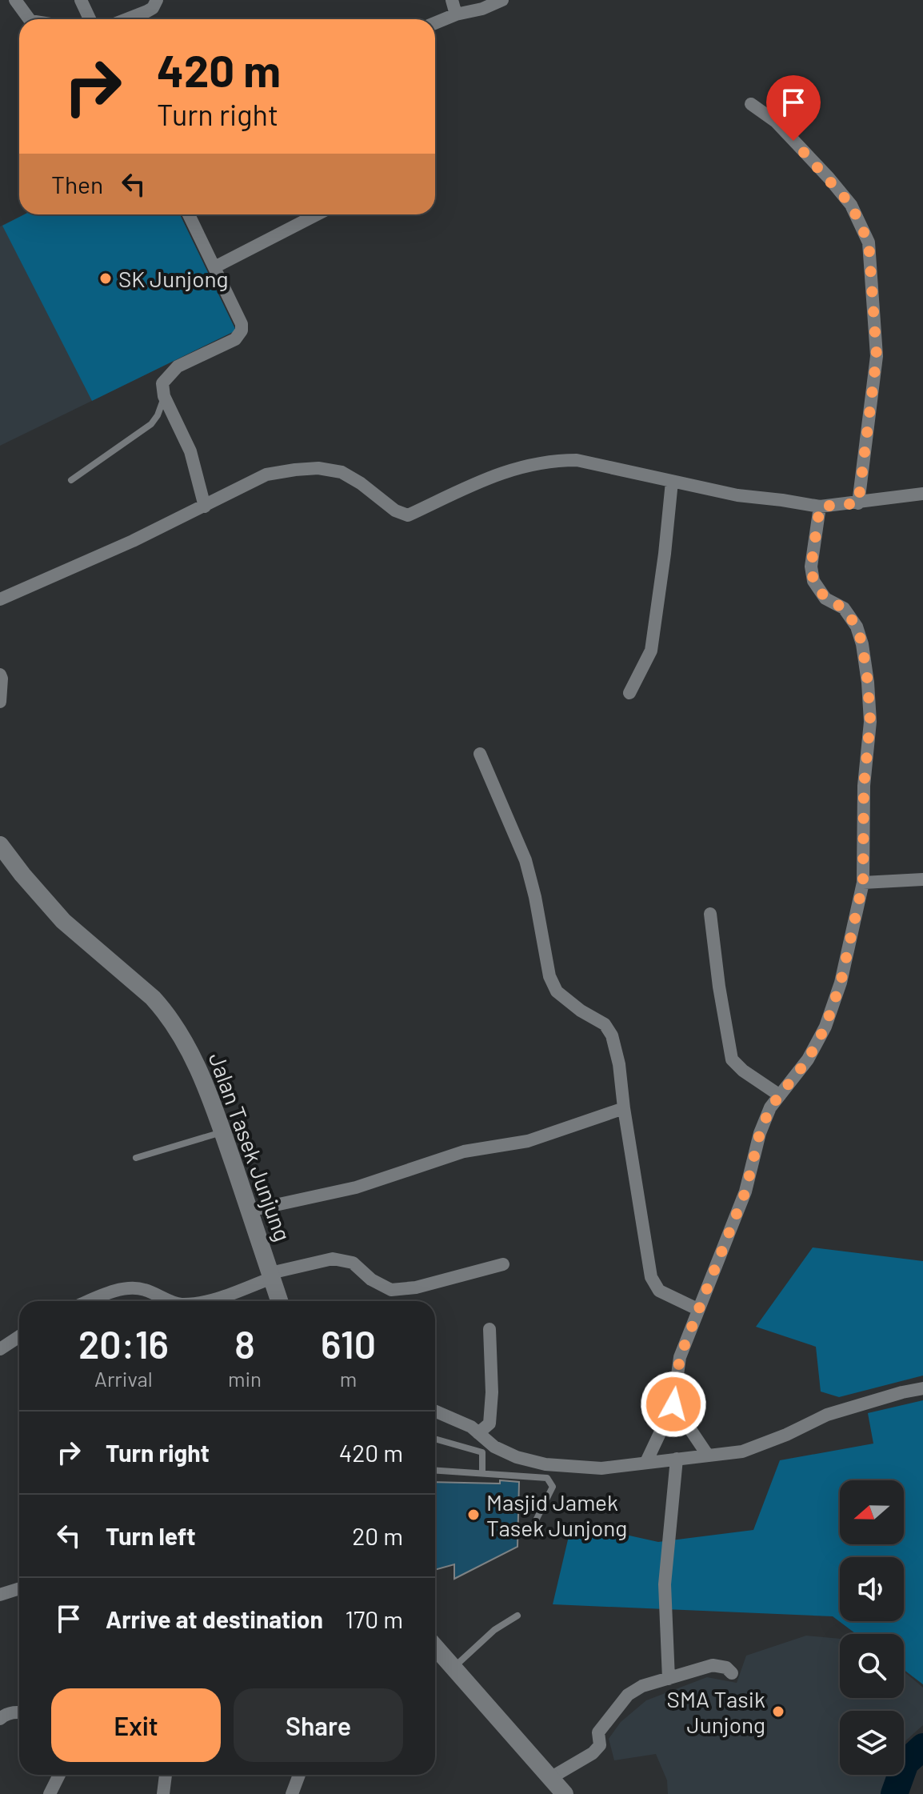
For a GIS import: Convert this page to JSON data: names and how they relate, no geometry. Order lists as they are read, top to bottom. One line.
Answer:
{"streets":{"main road":["Jalan Tasek Junjung"]},"places":["SK Junjong","Masjid Jamek Tasek Junjong","SMA Tasik Junjong"],"north":"left","page":{"turn":["420 m","Turn right"],"then":"Then","eta":["20:16","Arrival","8","min","610","m"],"list":[{"name":"Turn right","value":"420 m"},{"name":"Turn left","value":"20 m"},{"name":"Arrive at destination","value":"170 m"}],"buttons":["Exit","Share"]}}
